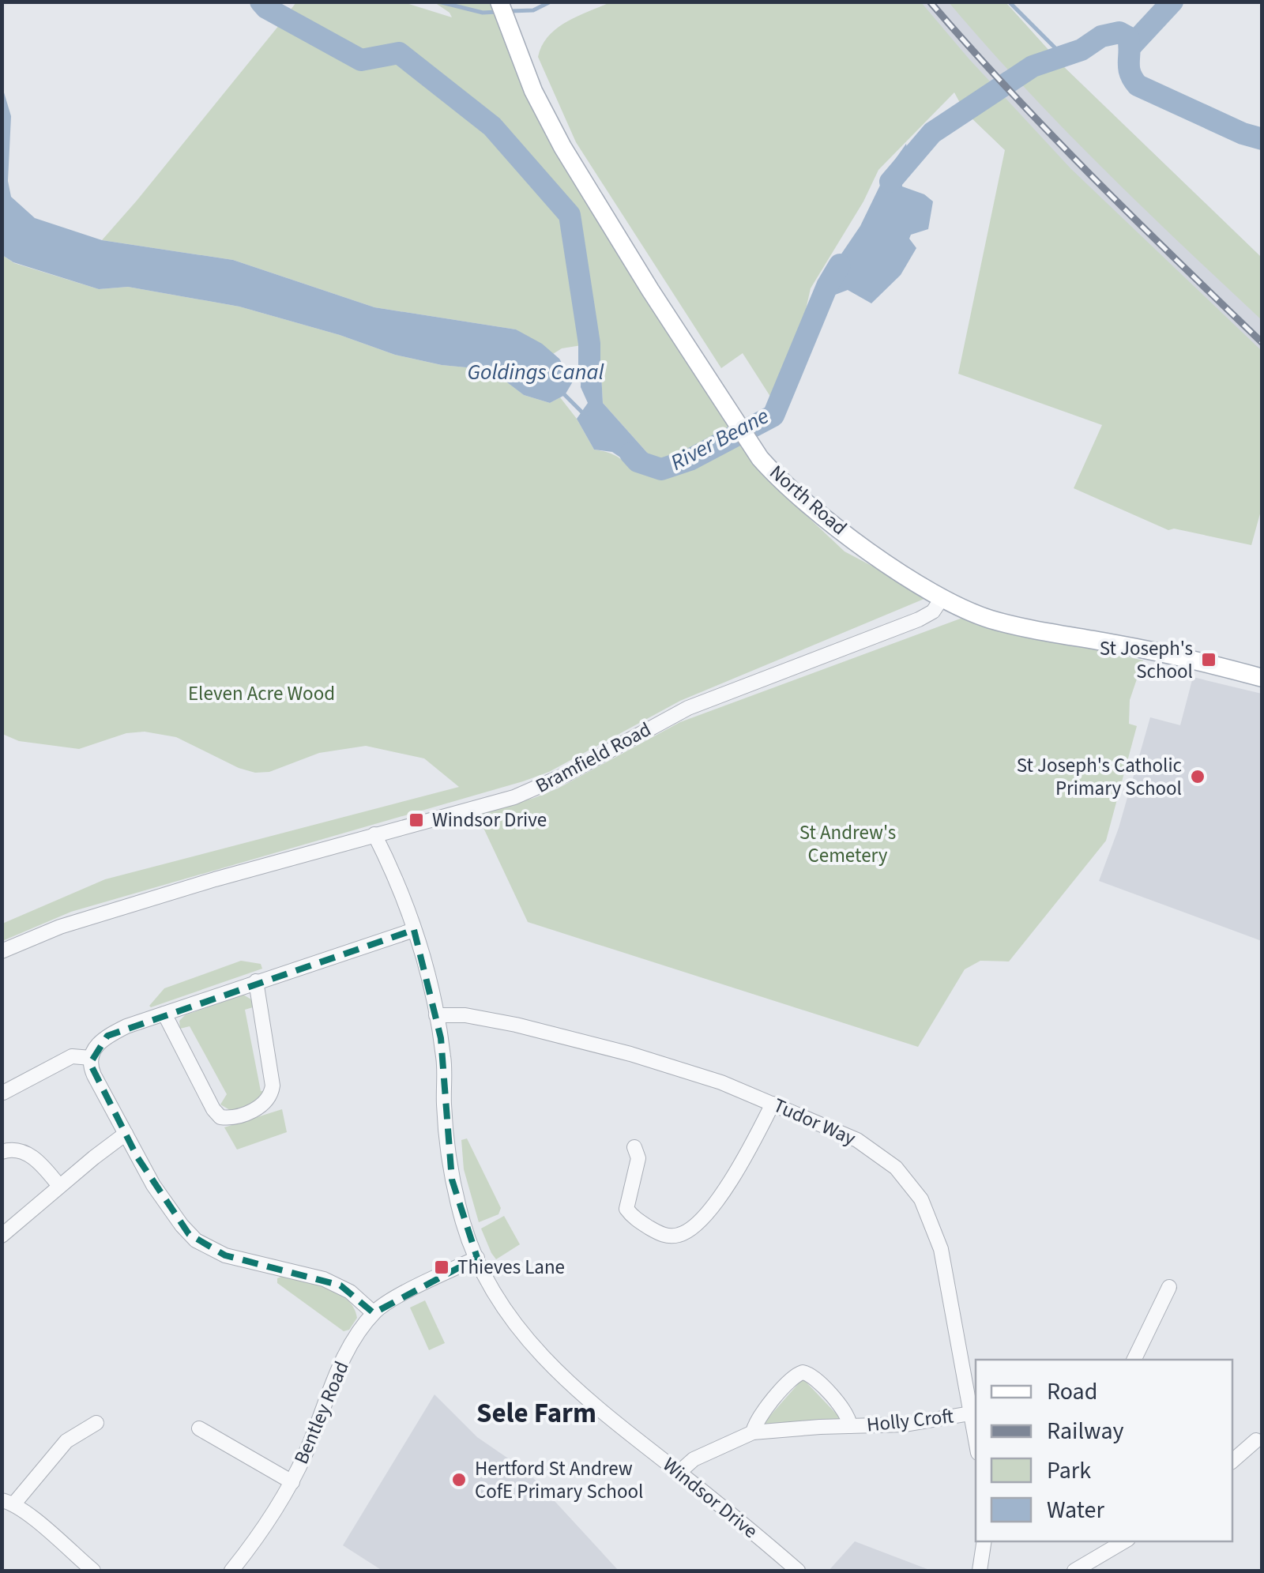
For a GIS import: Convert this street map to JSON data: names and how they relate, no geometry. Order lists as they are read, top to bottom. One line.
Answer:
{"streets":{"main road":["North Road"],"street":["Bramfield Road","Tudor Way","Bentley Road","Holly Croft","Windsor Drive"]},"crossings":[["North Road","Bramfield Road"],["Bramfield Road","Windsor Drive"],["Tudor Way","Holly Croft"],["Tudor Way","Windsor Drive"],["Bentley Road","Windsor Drive"],["Holly Croft","Windsor Drive"]],"districts":["Sele Farm"],"water":["Goldings Canal","River Beane"],"parks":["Eleven Acre Wood","St Andrew's Cemetery"],"places":{"transit":["St Joseph's School","Windsor Drive","Thieves Lane"],"other":["St Joseph's Catholic Primary School","Hertford St Andrew CofE Primary School"]},"legend":["Road","Railway","Park","Water"]}
